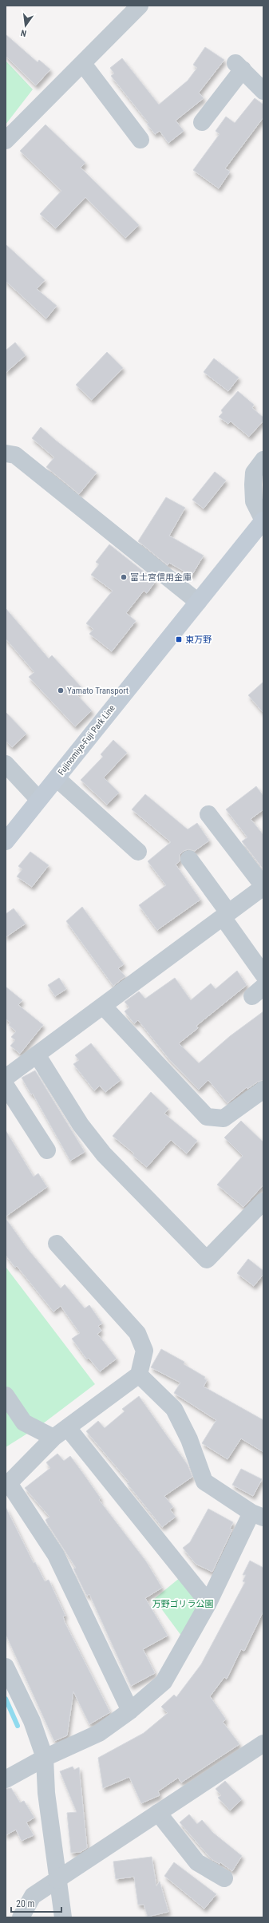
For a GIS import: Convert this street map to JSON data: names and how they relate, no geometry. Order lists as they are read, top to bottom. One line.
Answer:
{"streets":{"main road":["Fujinomiya-Fuji Park Line"]},"parks":["万野ゴリラ公園"],"places":{"other":["富士宮信用金庫","Yamato Transport"],"transit":["東万野"]},"scale_bar":"20 m","north":"bottom"}
